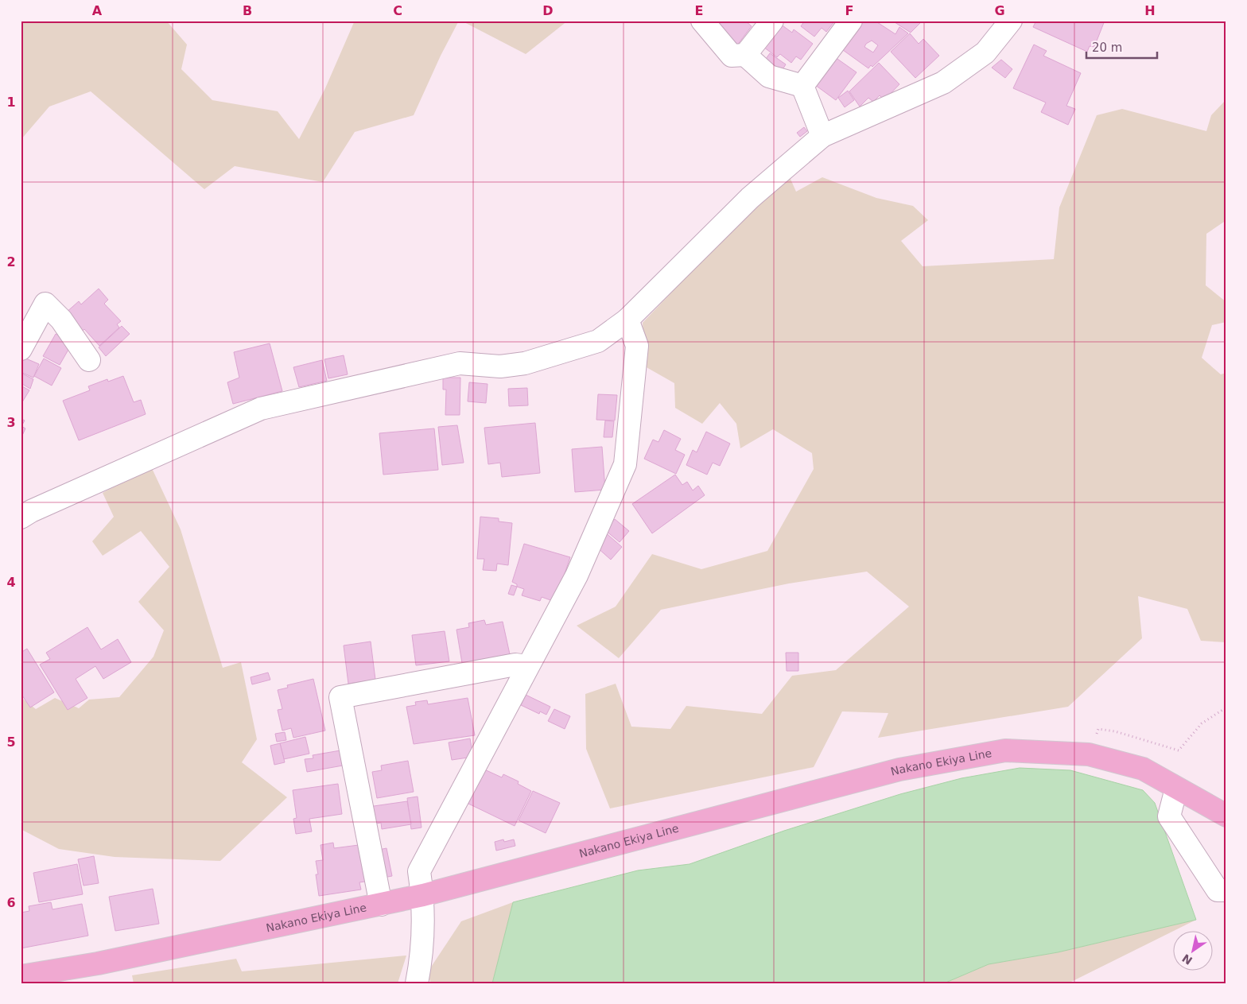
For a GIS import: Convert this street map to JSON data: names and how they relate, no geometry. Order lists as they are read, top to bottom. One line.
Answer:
{"streets":{"main road":["Nakano Ekiya Line"]},"scale_bar":"20 m","north":"bottom left","grid":{"columns":["A","B","C","D","E","F","G","H"],"rows":["1","2","3","4","5","6"]}}
